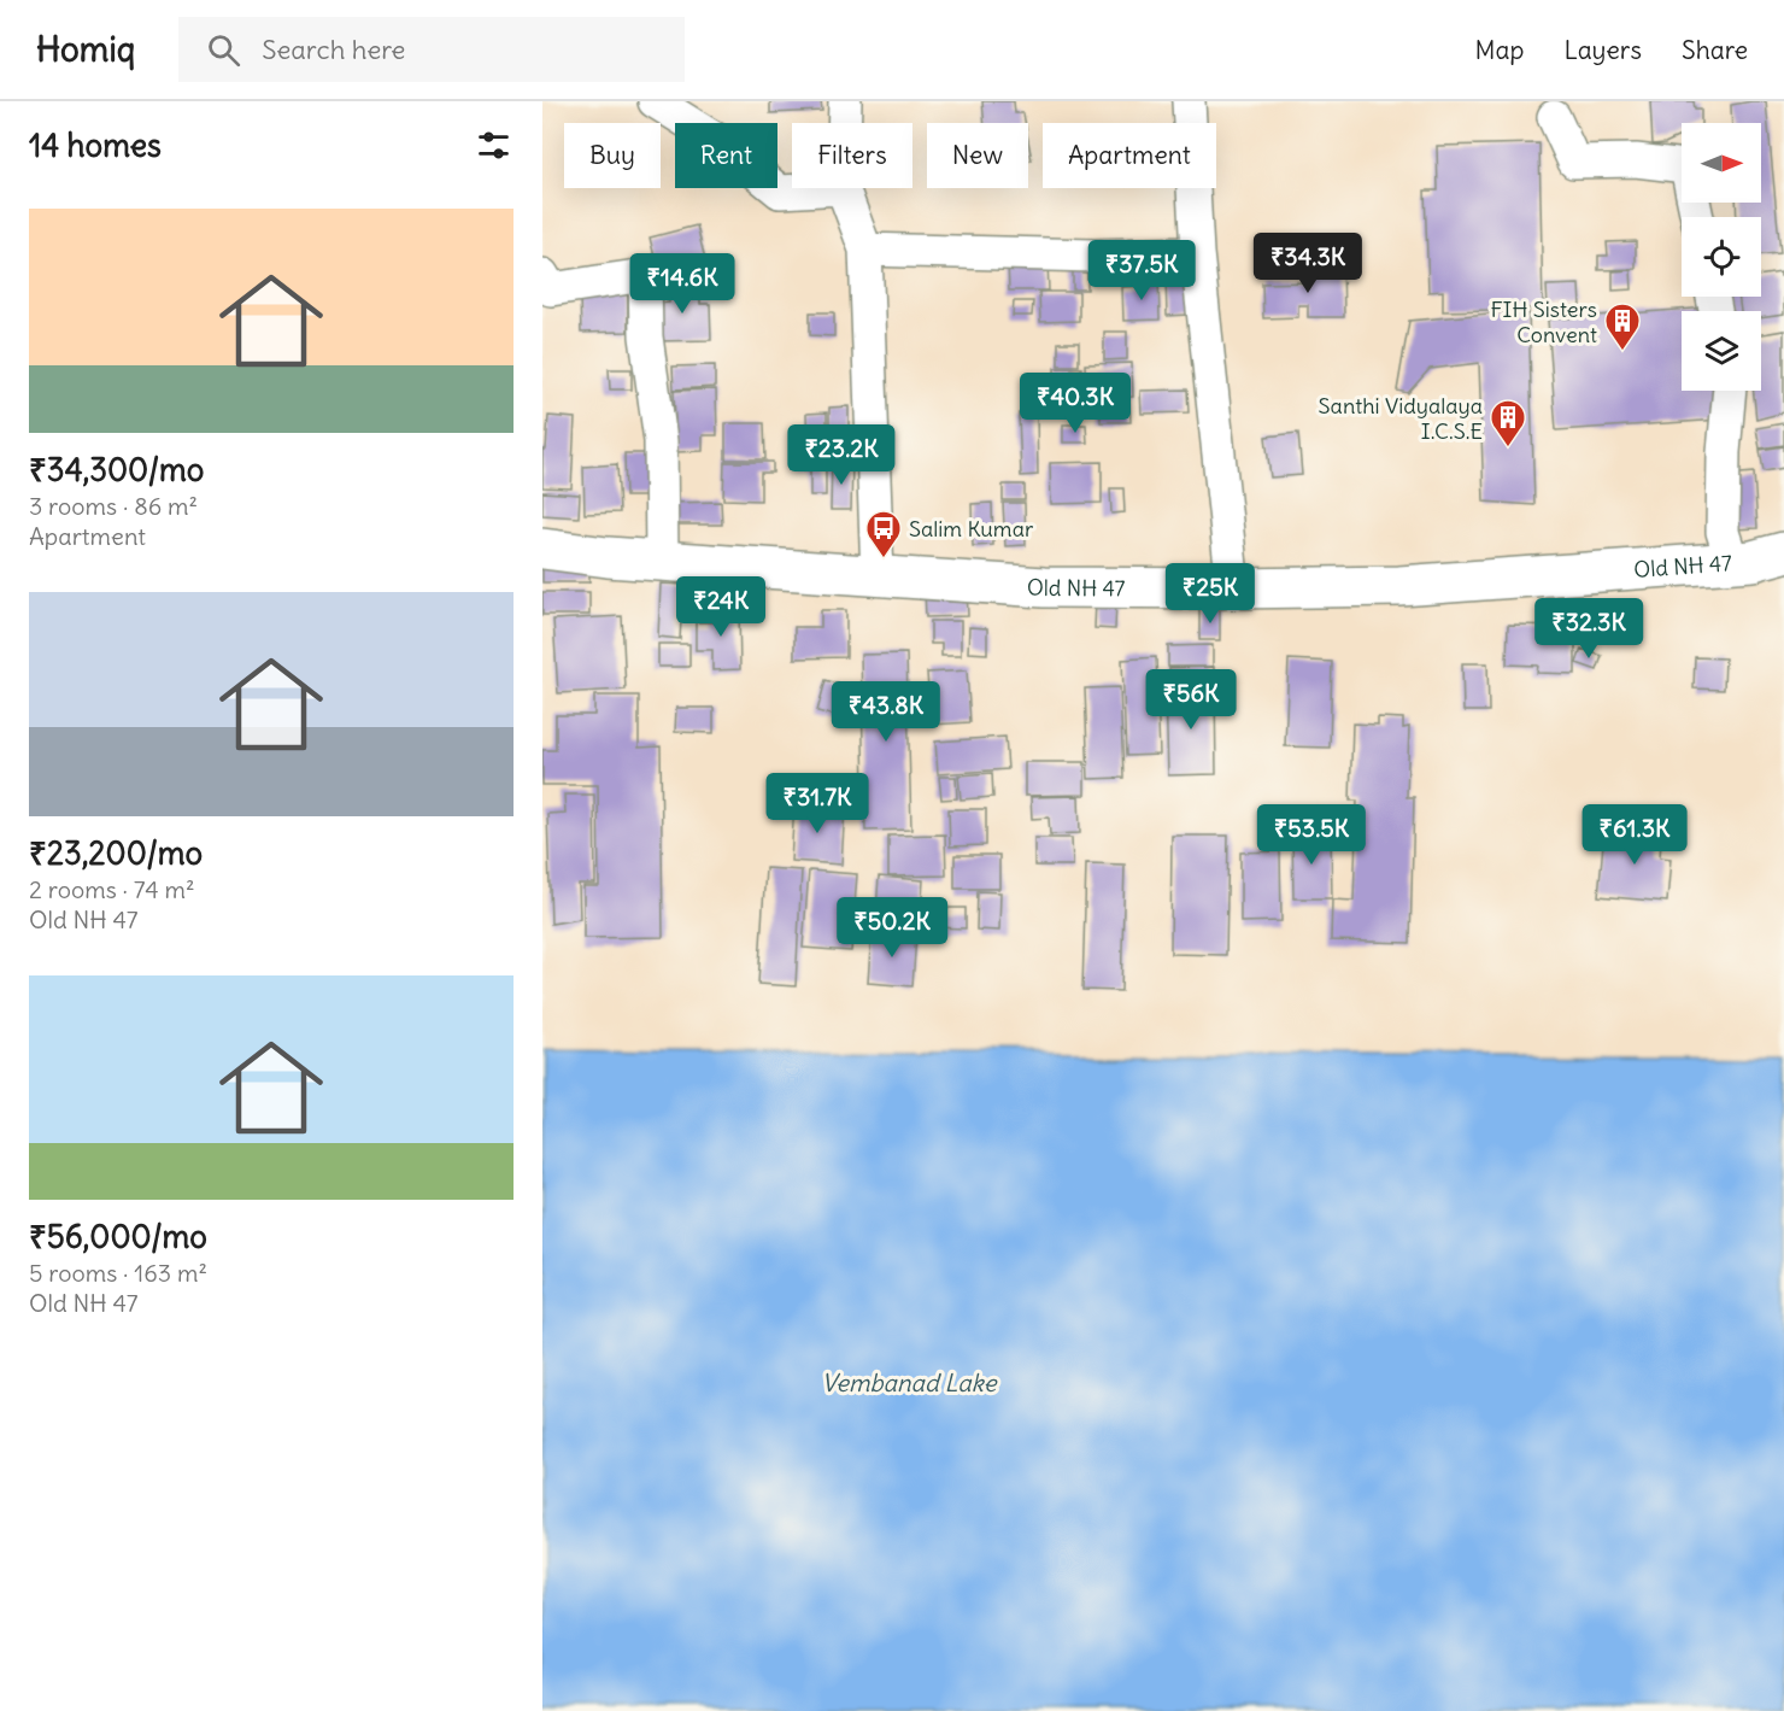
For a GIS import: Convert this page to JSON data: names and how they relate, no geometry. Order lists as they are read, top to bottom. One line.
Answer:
{"streets":{"main road":["Old NH 47"]},"water":["Vembanad Lake"],"places":{"building":["FIH Sisters Convent","Santhi Vidyalaya I.C.S.E"],"bus stop":["Salim Kumar"]},"north":"right","page":{"header":"Homiq","search":"Search here","nav":["Map","Layers","Share"],"heading":"14 homes","chip":["Buy","Rent","Filters","New","Apartment"],"list":[{"name":"₹34,300/mo","note":"3 rooms · 86 m² · Apartment"},{"name":"₹23,200/mo","note":"2 rooms · 74 m² · Old NH 47"},{"name":"₹56,000/mo","note":"5 rooms · 163 m² · Old NH 47"}],"price":["₹34.3K","₹37.5K","₹14.6K","₹40.3K","₹23.2K","₹25K","₹24K","₹32.3K","₹56K","₹43.8K","₹31.7K","₹53.5K","₹61.3K","₹50.2K"]}}
